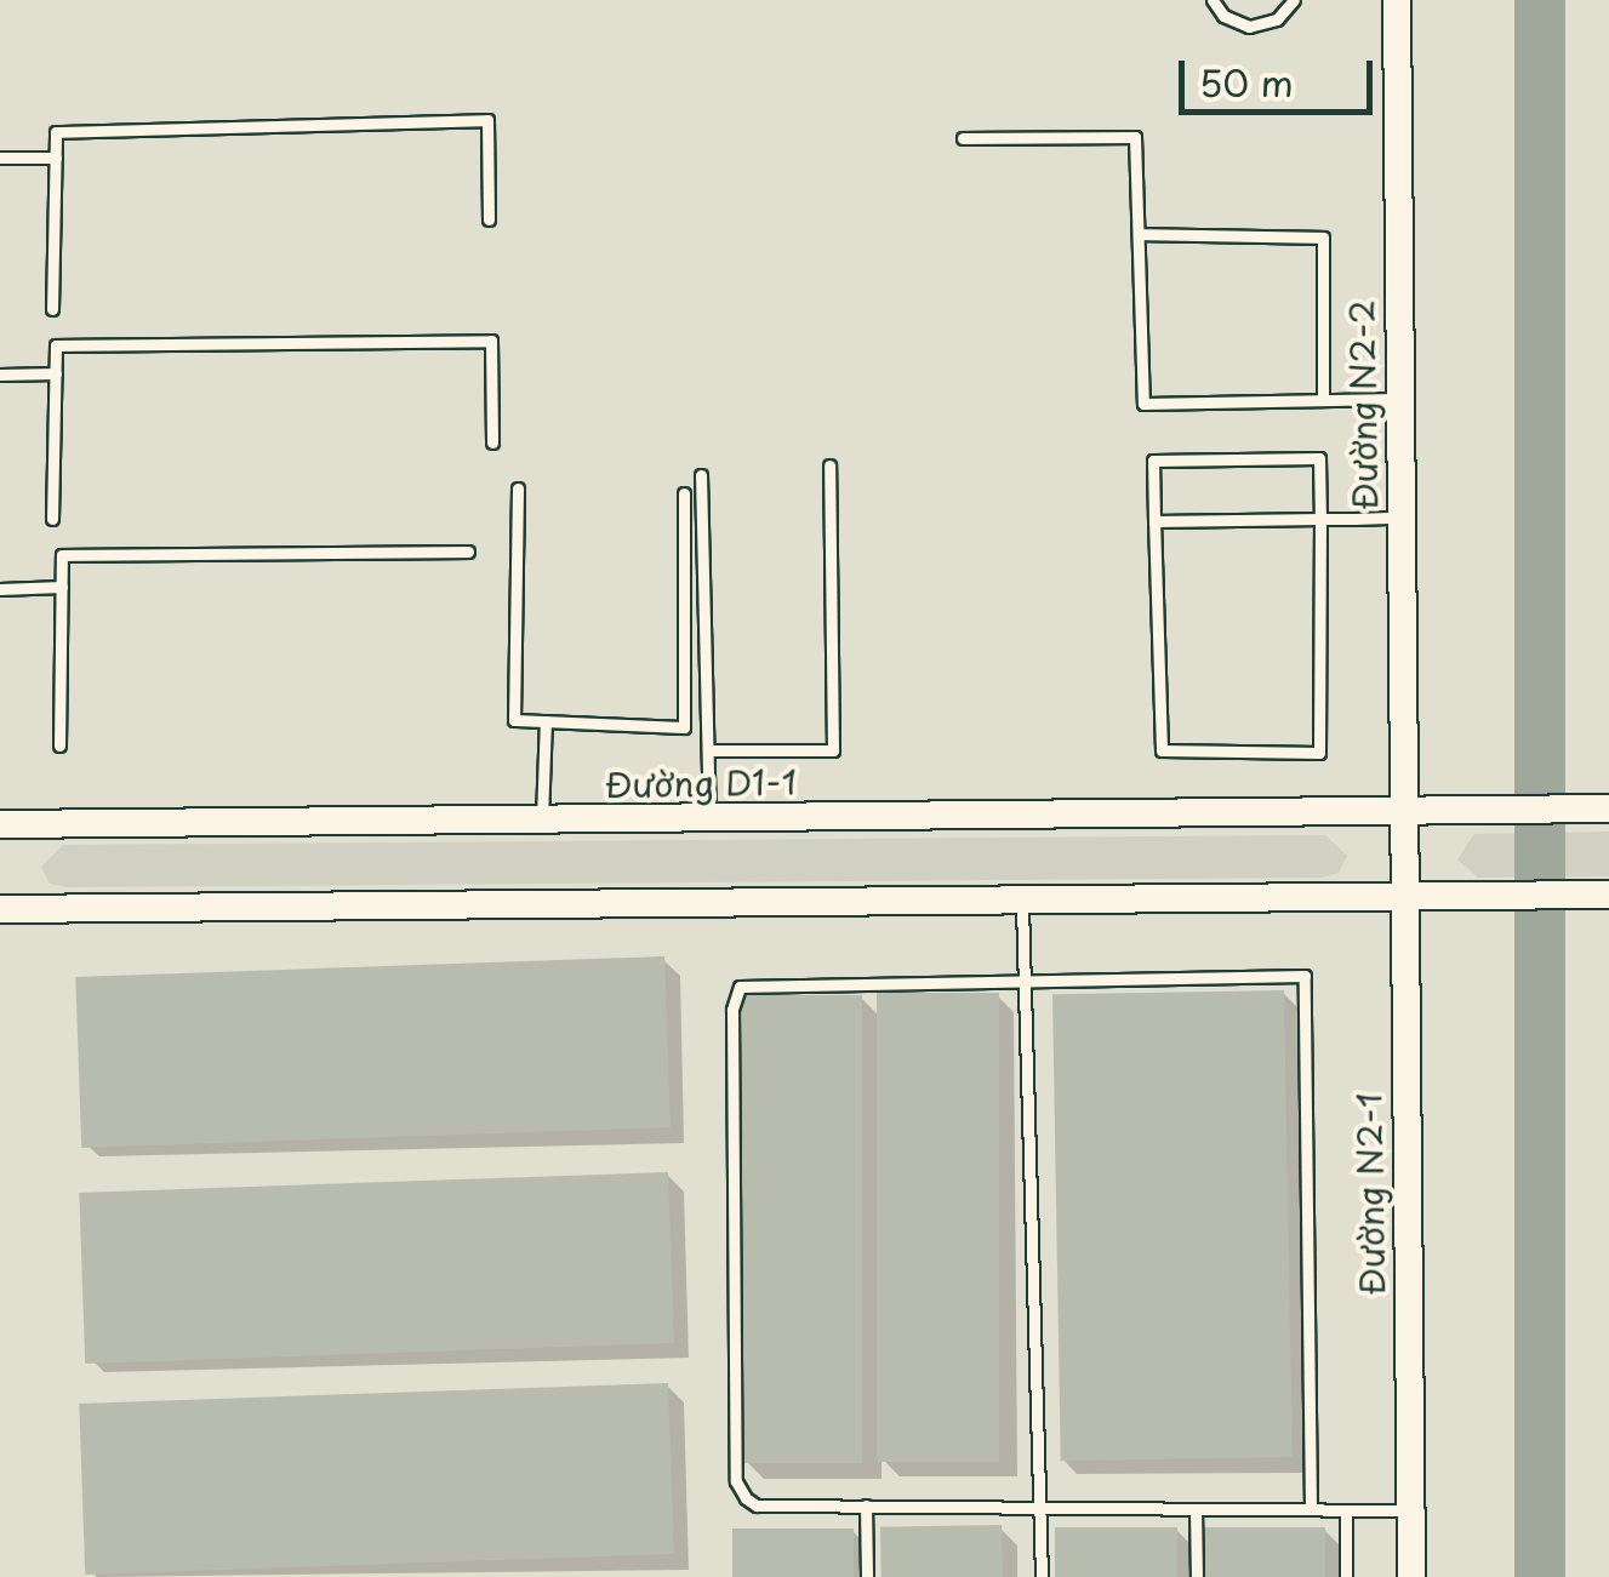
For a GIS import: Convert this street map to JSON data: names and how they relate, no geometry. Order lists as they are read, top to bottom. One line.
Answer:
{"streets":{"street":["Đường N2-2","Đường D1-1","Đường N2-1"]},"crossings":[["Đường N2-2","Đường D1-1"],["Đường N2-2","Đường N2-1"],["Đường D1-1","Đường N2-1"]],"scale_bar":"50 m"}
